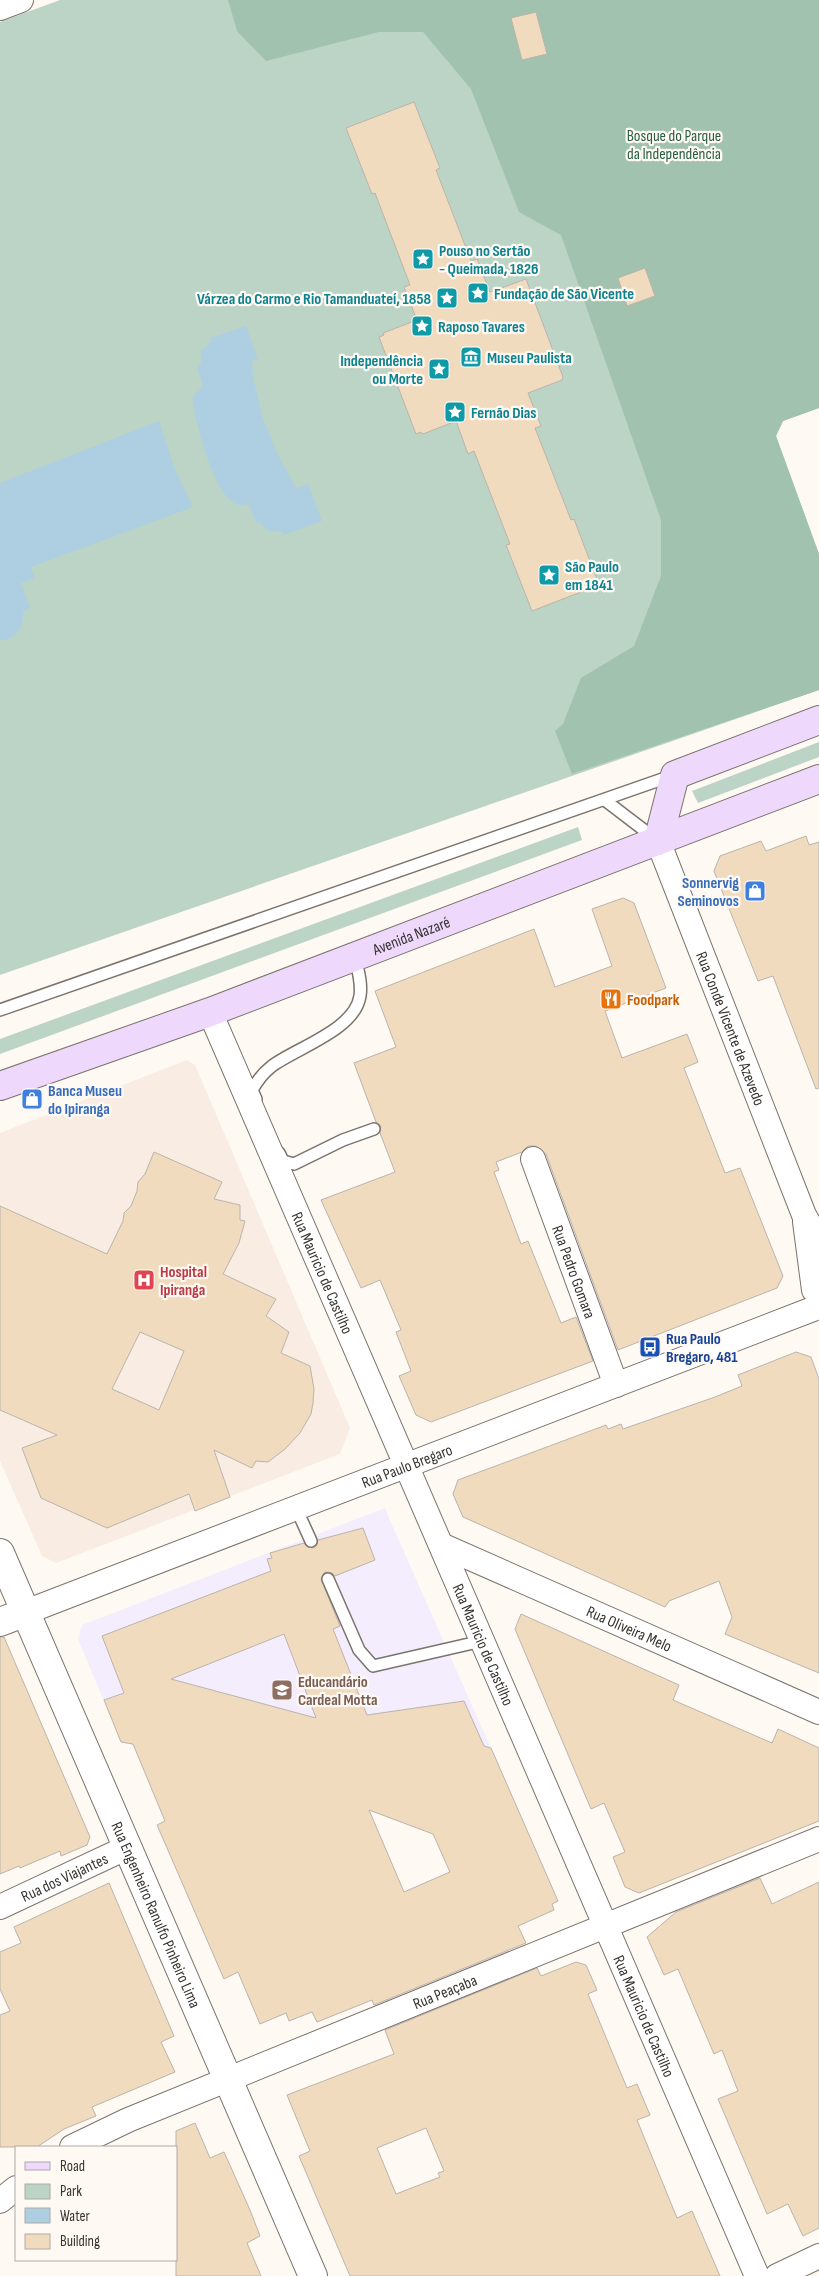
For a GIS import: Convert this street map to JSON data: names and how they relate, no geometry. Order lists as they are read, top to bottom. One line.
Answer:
{"streets":{"main road":["Avenida Nazaré"],"street":["Rua Conde Vicente de Azevedo","Rua Mauricio de Castilho","Rua Pedro Gomara","Rua Paulo Bregaro","Rua Oliveira Melo","Rua dos Viajantes","Rua Engenheiro Ranulfo Pinheiro Lima","Rua Peaçaba"]},"crossings":[["Avenida Nazaré","Rua Conde Vicente de Azevedo"],["Avenida Nazaré","Rua Mauricio de Castilho"],["Rua Conde Vicente de Azevedo","Rua Paulo Bregaro"],["Rua Mauricio de Castilho","Rua Paulo Bregaro"],["Rua Mauricio de Castilho","Rua Oliveira Melo"],["Rua Mauricio de Castilho","Rua Peaçaba"],["Rua Pedro Gomara","Rua Paulo Bregaro"],["Rua Paulo Bregaro","Rua Engenheiro Ranulfo Pinheiro Lima"],["Rua dos Viajantes","Rua Engenheiro Ranulfo Pinheiro Lima"],["Rua Engenheiro Ranulfo Pinheiro Lima","Rua Peaçaba"]],"parks":["Bosque do Parque da Independência"],"places":{"place":["Pouso no Sertão - Queimada, 1826","Fundação de São Vicente","Várzea do Carmo e Rio Tamanduateí, 1858","Raposo Tavares","Independência ou Morte","Fernão Dias","São Paulo em 1841"],"museum":["Museu Paulista"],"shop":["Sonnervig Seminovos","Banca Museu do Ipiranga"],"restaurant":["Foodpark"],"hospital":["Hospital Ipiranga"],"bus stop":["Rua Paulo Bregaro, 481"],"school or university":["Educandário Cardeal Motta"]},"legend":["Road","Park","Water","Building"]}
